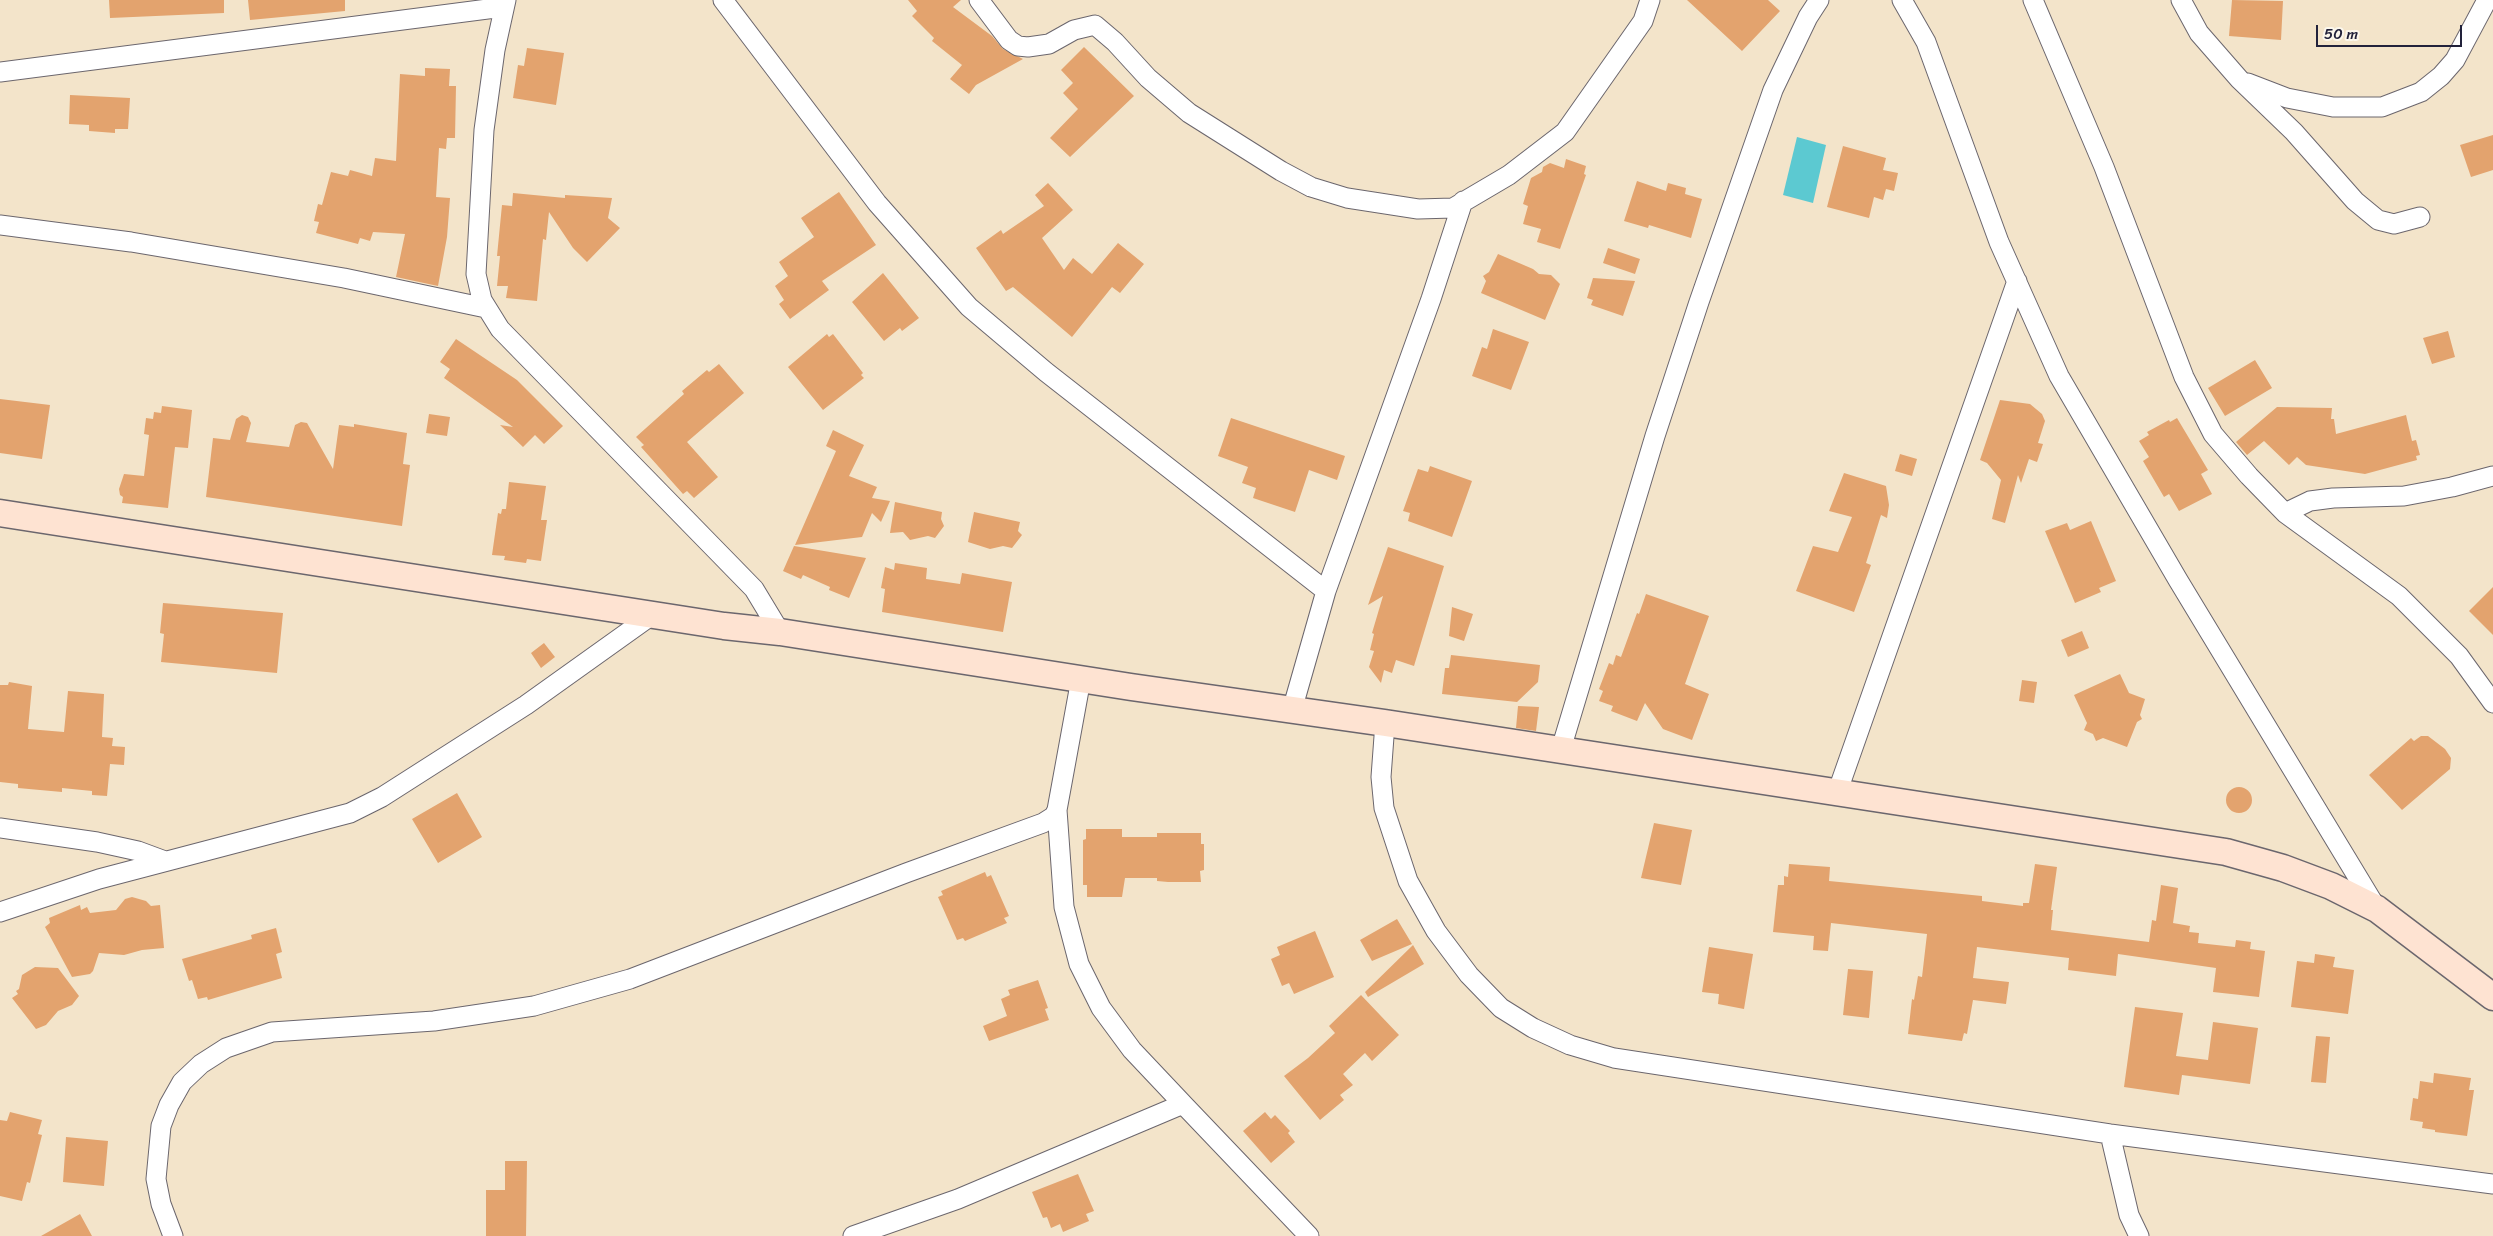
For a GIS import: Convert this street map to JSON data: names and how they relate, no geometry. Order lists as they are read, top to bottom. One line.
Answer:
{"scale_bar":"50 m"}
